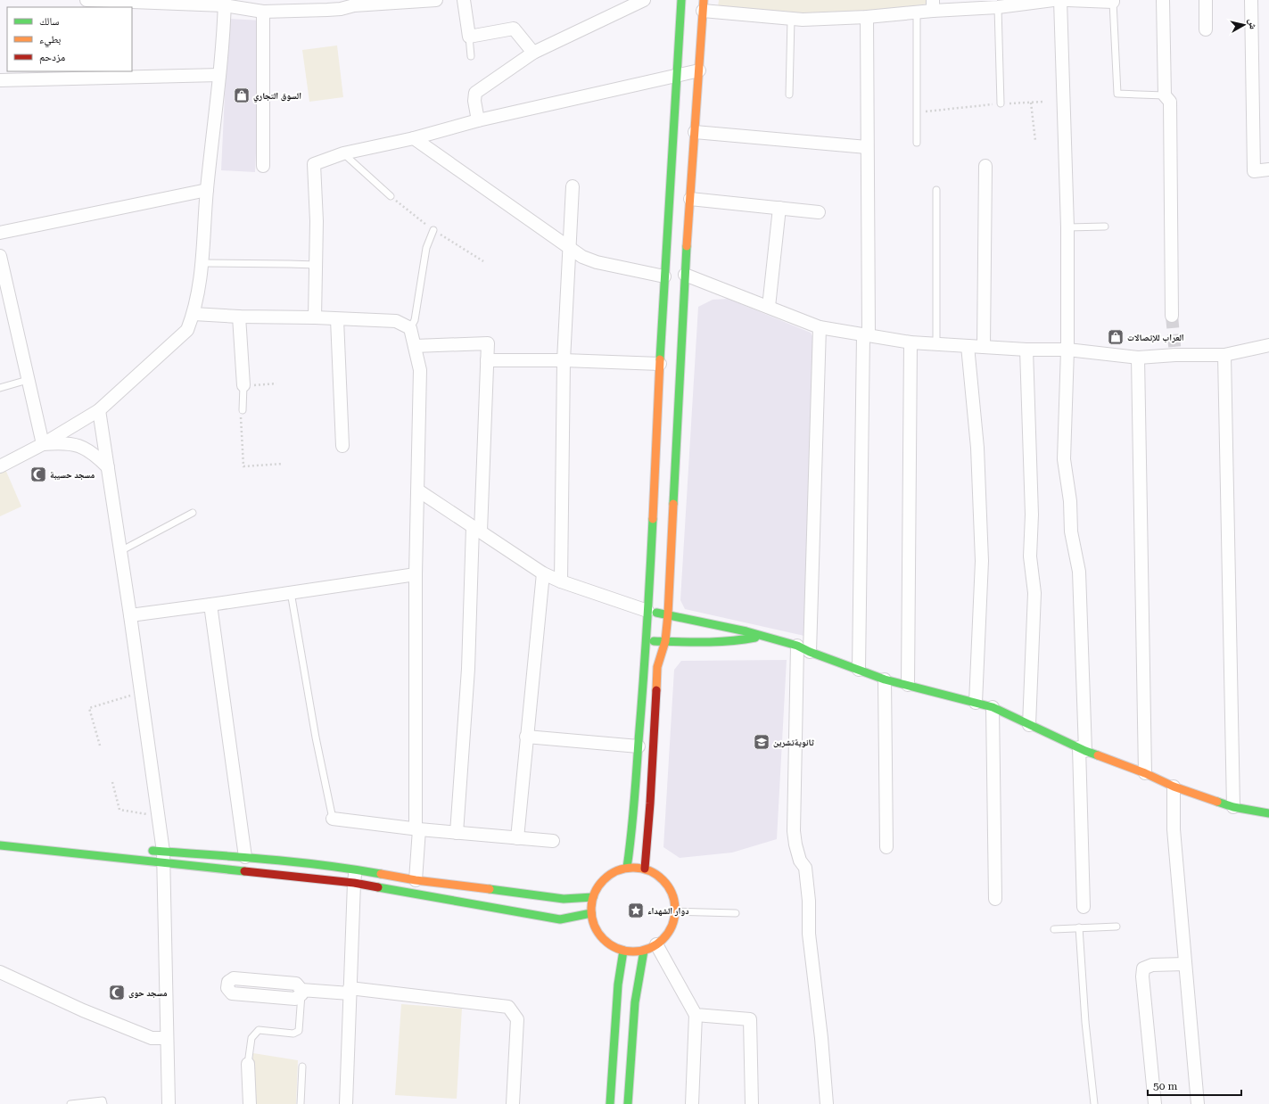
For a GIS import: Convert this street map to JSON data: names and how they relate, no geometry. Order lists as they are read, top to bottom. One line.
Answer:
{"places":{"shop":["السوق التجاري","العراب للإتصالات"],"mosque":["مسجد حسيبة","مسجد حوى"],"school or university":["ثانويةتشرين"],"place":["دوار الشهداء"]},"legend":["سالك","بطيء","مزدحم"],"scale_bar":"50 m","north":"right"}
